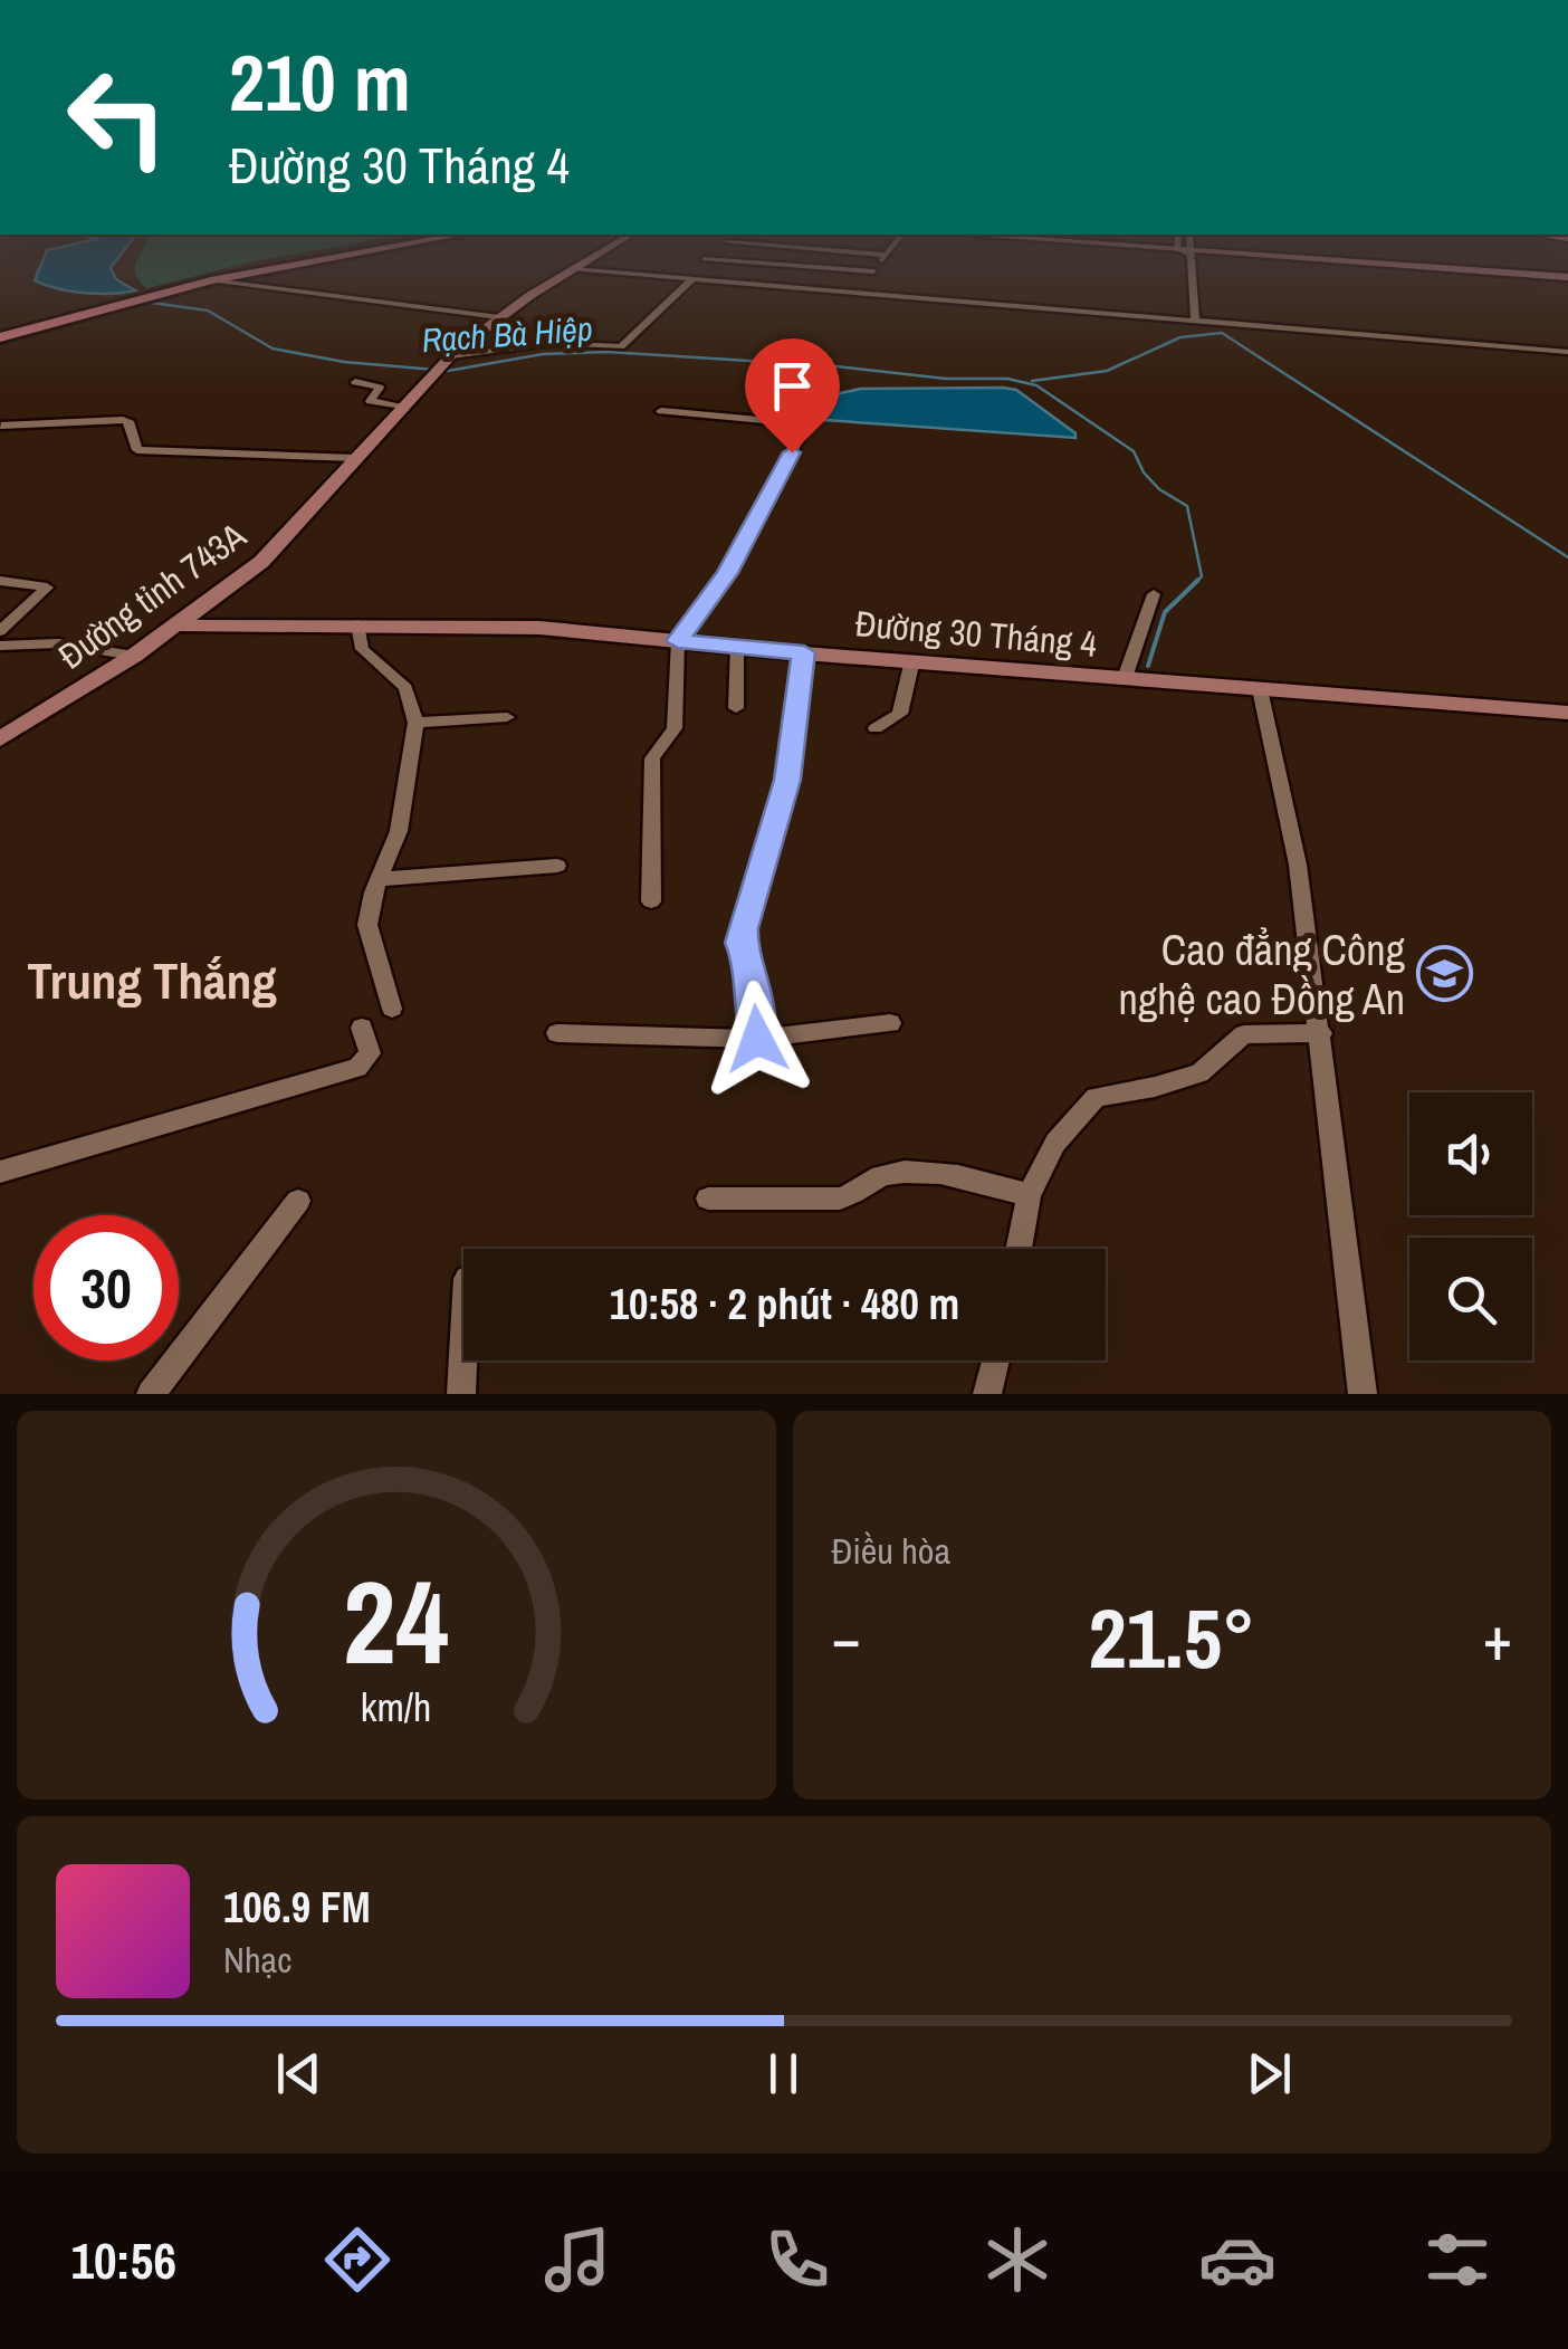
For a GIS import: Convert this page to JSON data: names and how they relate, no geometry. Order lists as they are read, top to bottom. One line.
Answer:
{"streets":{"street":["Đường tỉnh 743A","Đường 30 Tháng 4"]},"crossings":[["Đường tỉnh 743A","Đường 30 Tháng 4"]],"districts":["Trung Thắng"],"water":["Rạch Bà Hiệp"],"places":{"school or university":["Cao đẳng Công nghệ cao Đồng An"]},"page":{"turn":["210 m","Đường 30 Tháng 4"],"limit":"30","trip":"10:58 · 2 phút · 480 m","tile":"Điều hòa","heat":["−","21.5°","+"],"song":["106.9 FM","Nhạc"],"tabs":"10:56","gauge":["24","km/h"]}}
